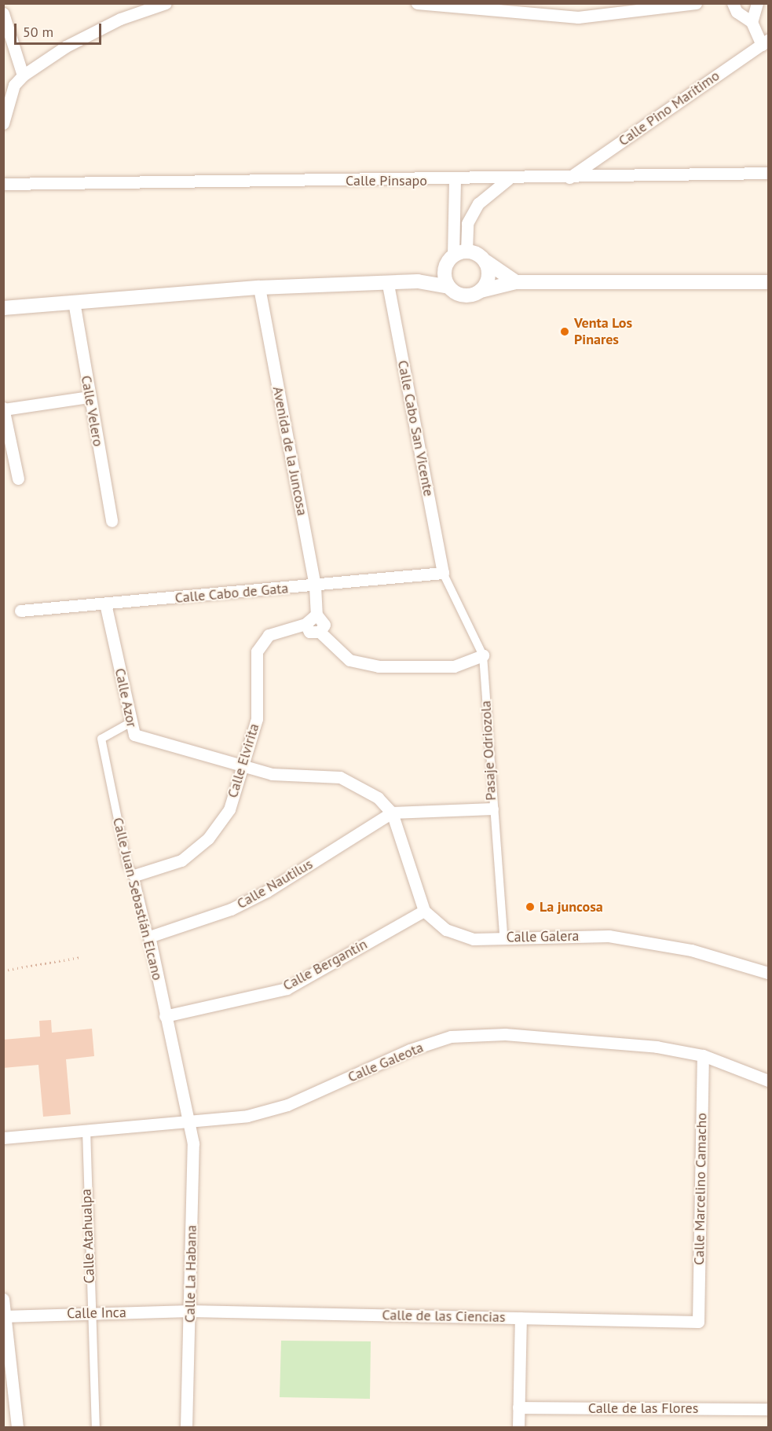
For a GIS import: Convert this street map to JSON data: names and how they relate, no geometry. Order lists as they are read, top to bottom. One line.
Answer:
{"streets":{"street":["Calle Pino Marítimo","Calle Pinsapo","Calle Velero","Calle Cabo San Vicente","Avenida de la Juncosa","Calle Cabo de Gata","Calle Azor","Pasaje Odriozola","Calle Elvirita","Calle Nautilus","Calle Juan Sebastián Elcano","Calle Galera","Calle Bergantín","Calle Galeota","Calle Marcelino Camacho","Calle Atahualpa","Calle La Habana","Calle Inca","Calle de las Ciencias","Calle de las Flores"]},"crossings":[["Calle Pino Marítimo","Calle Pinsapo"],["Calle Cabo San Vicente","Calle Cabo de Gata"],["Calle Cabo San Vicente","Pasaje Odriozola"],["Avenida de la Juncosa","Calle Cabo de Gata"],["Calle Cabo de Gata","Calle Azor"],["Calle Cabo de Gata","Pasaje Odriozola"],["Calle Azor","Calle Elvirita"],["Calle Azor","Calle Juan Sebastián Elcano"],["Pasaje Odriozola","Calle Galera"],["Calle Elvirita","Calle Juan Sebastián Elcano"],["Calle Nautilus","Calle Juan Sebastián Elcano"],["Calle Juan Sebastián Elcano","Calle Bergantín"],["Calle Juan Sebastián Elcano","Calle Galeota"],["Calle Juan Sebastián Elcano","Calle La Habana"],["Calle Galera","Calle Bergantín"],["Calle Galeota","Calle Marcelino Camacho"],["Calle Galeota","Calle Atahualpa"],["Calle Galeota","Calle La Habana"],["Calle Marcelino Camacho","Calle de las Ciencias"],["Calle Atahualpa","Calle Inca"],["Calle La Habana","Calle Inca"],["Calle La Habana","Calle de las Ciencias"],["Calle Inca","Calle de las Ciencias"]],"places":["Venta Los Pinares","La juncosa"],"scale_bar":"50 m"}
